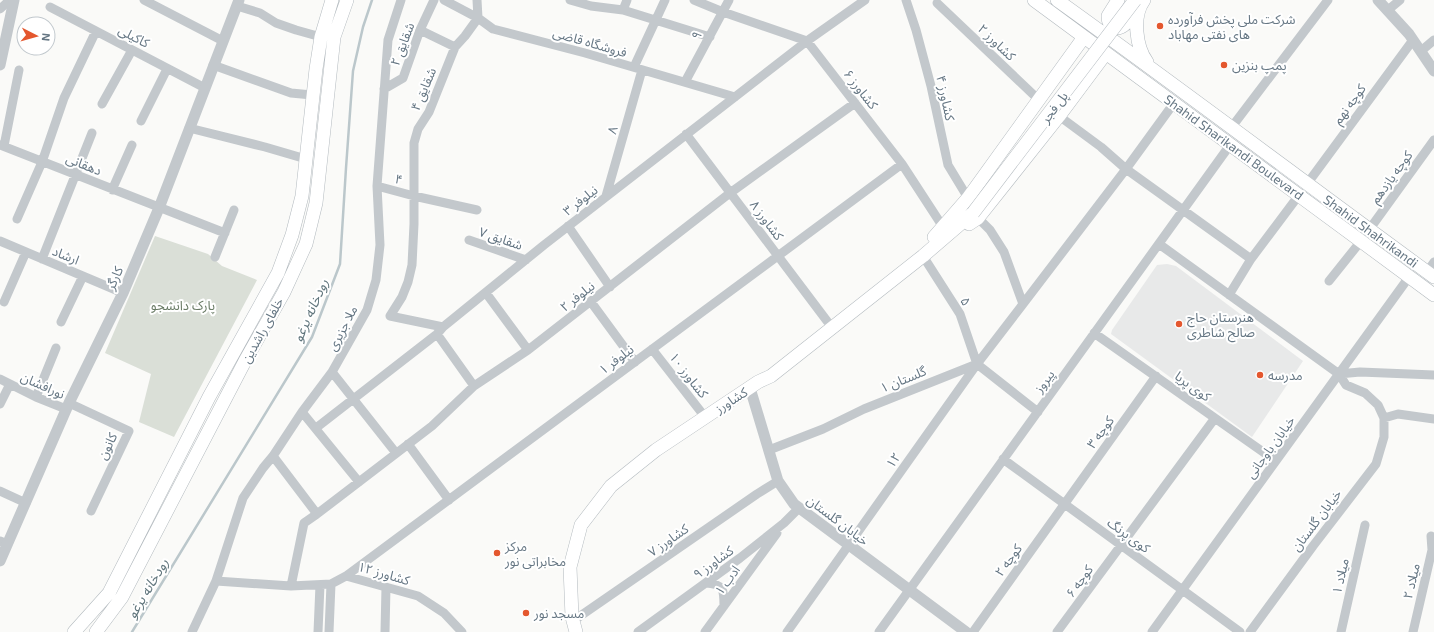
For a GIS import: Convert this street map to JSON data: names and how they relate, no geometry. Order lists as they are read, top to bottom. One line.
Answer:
{"streets":{"main road":["پل فجر","Shahid Sharikandi Boulevard","Shahid Shahrikandi","خلفای راشدین","کشاورز"],"street":["۹","کاکیلی","فروشگاه قاضی","کشاورز ۲","شقایق ۲","شقایق ۴","کشاورز ۶","کشاورز ۴","کوچه نهم","۸","دهقانی","کوچه یازدهم","۴","نیلوفر ۳","کشاورز ۸","شقایق ۷","ارشاد","کارگر","نیلوفر ۲","۵","ملا جزیری","نیلوفر ۱","کشاورز ۱۰","گلستان ۱","پیروز","نورافشان","کوی پریا","کوچه ۳","کانون","خیابان باوجانی","۱۲","خیابان گلستان","کوی پرنگ","کشاورز ۷","کوچه ۲","کشاورز ۹","کشاورز ۱۲","میلاد ۱","ادب ۱","کوچه ۶","میلاد ۲"]},"crossings":[["۹","فروشگاه قاضی"],["کاکیلی","کارگر"],["فروشگاه قاضی","شقایق ۴"],["فروشگاه قاضی","۸"],["فروشگاه قاضی","نیلوفر ۳"],["شقایق ۲","ملا جزیری"],["شقایق ۴","۴"],["شقایق ۴","نیلوفر ۳"],["کشاورز ۶","نیلوفر ۳"],["کشاورز ۶","نیلوفر ۲"],["کشاورز ۶","نیلوفر ۱"],["کشاورز ۴","پل فجر"],["کشاورز ۴","کشاورز"],["کشاورز ۴","۱۲"],["کوچه نهم","Shahid Shahrikandi"],["پل فجر","کشاورز"],["۸","نیلوفر ۳"],["Shahid Sharikandi Boulevard","کوچه یازدهم"],["Shahid Sharikandi Boulevard","پیروز"],["Shahid Sharikandi Boulevard","خیابان باوجانی"],["Shahid Sharikandi Boulevard","۱۲"],["دهقانی","کارگر"],["کوچه یازدهم","Shahid Shahrikandi"],["۴","ملا جزیری"],["نیلوفر ۳","کشاورز ۸"],["نیلوفر ۳","شقایق ۷"],["کشاورز ۸","نیلوفر ۲"],["کشاورز ۸","نیلوفر ۱"],["ارشاد","کارگر"],["کارگر","نورافشان"],["کارگر","کانون"],["نیلوفر ۲","کشاورز ۱۲"],["۵","گلستان ۱"],["۵","کشاورز"],["۵","۱۲"],["ملا جزیری","کشاورز ۱۲"],["نیلوفر ۱","کشاورز ۱۰"],["نیلوفر ۱","کشاورز ۱۲"],["کشاورز ۱۰","کشاورز"],["گلستان ۱","۱۲"],["گلستان ۱","خیابان گلستان"],["پیروز","کوی پریا"],["پیروز","خیابان گلستان"],["پیروز","کوی پرنگ"],["نورافشان","کانون"],["کوی پریا","کوچه ۳"],["کوی پریا","خیابان باوجانی"],["کوی پریا","کوچه ۶"],["کشاورز","خیابان گلستان"],["کشاورز","کشاورز ۷"],["کوچه ۳","کوی پرنگ"],["کوچه ۳","کوچه ۲"],["خیابان باوجانی","کوی پرنگ"],["۱۲","خیابان گلستان"],["خیابان گلستان","کشاورز ۷"],["خیابان گلستان","کشاورز ۹"],["کوی پرنگ","کوچه ۲"],["کوی پرنگ","کوچه ۶"],["کشاورز ۹","ادب ۱"]],"water":["رودخانه یرغو"],"parks":["پارک دانشجو"],"places":["شرکت ملی پخش فرآورده های نفتی مهاباد","پمپ بنزین","هنرستان حاج صالح شاطری","مدرسه","مرکز مخابراتی نور","مسجد نور"],"north":"right"}
